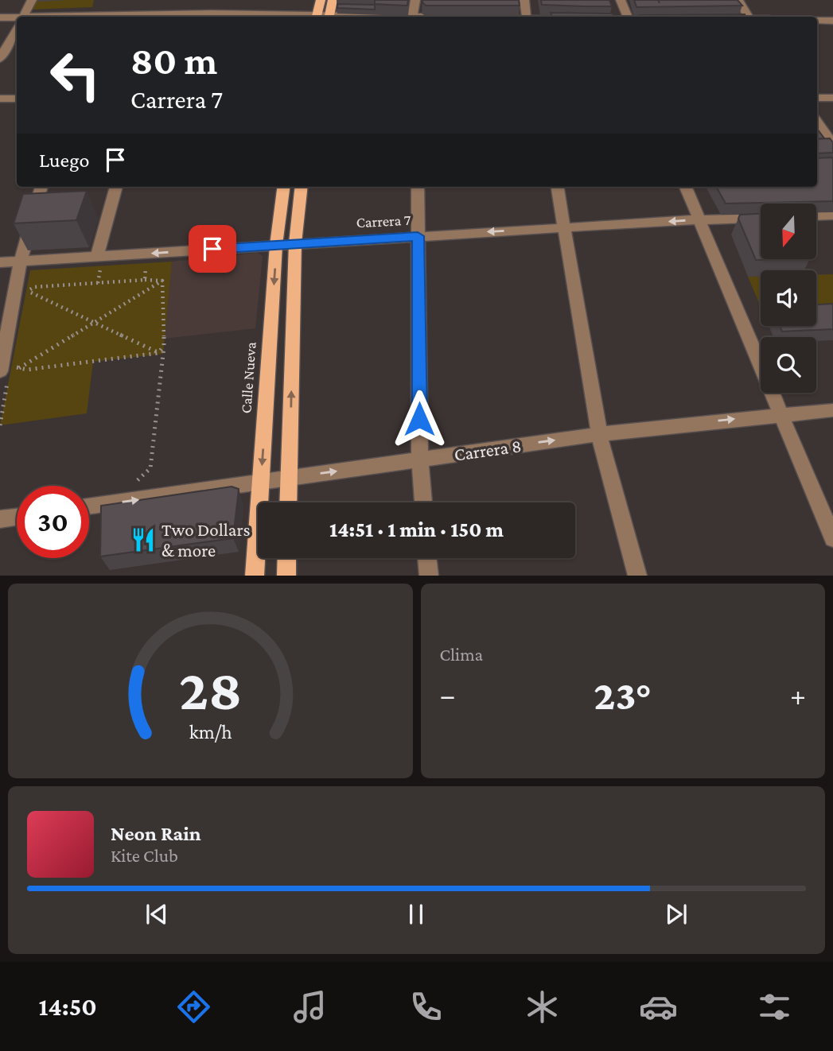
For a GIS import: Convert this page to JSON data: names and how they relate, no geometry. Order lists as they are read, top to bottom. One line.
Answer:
{"streets":{"main road":["Calle Nueva"],"street":["Carrera 7","Carrera 8"]},"crossings":[["Carrera 7","Calle Nueva"],["Calle Nueva","Carrera 8"]],"one_way":["Carrera 7","Carrera 8"],"places":{"restaurant":["Two Dollars & more"]},"north":"bottom","page":{"turn":["80 m","Carrera 7"],"then":"Luego","limit":"30","trip":"14:51 · 1 min · 150 m","tile":"Clima","heat":["−","23°","+"],"song":["Neon Rain","Kite Club"],"tabs":"14:50","gauge":["28","km/h"]}}
